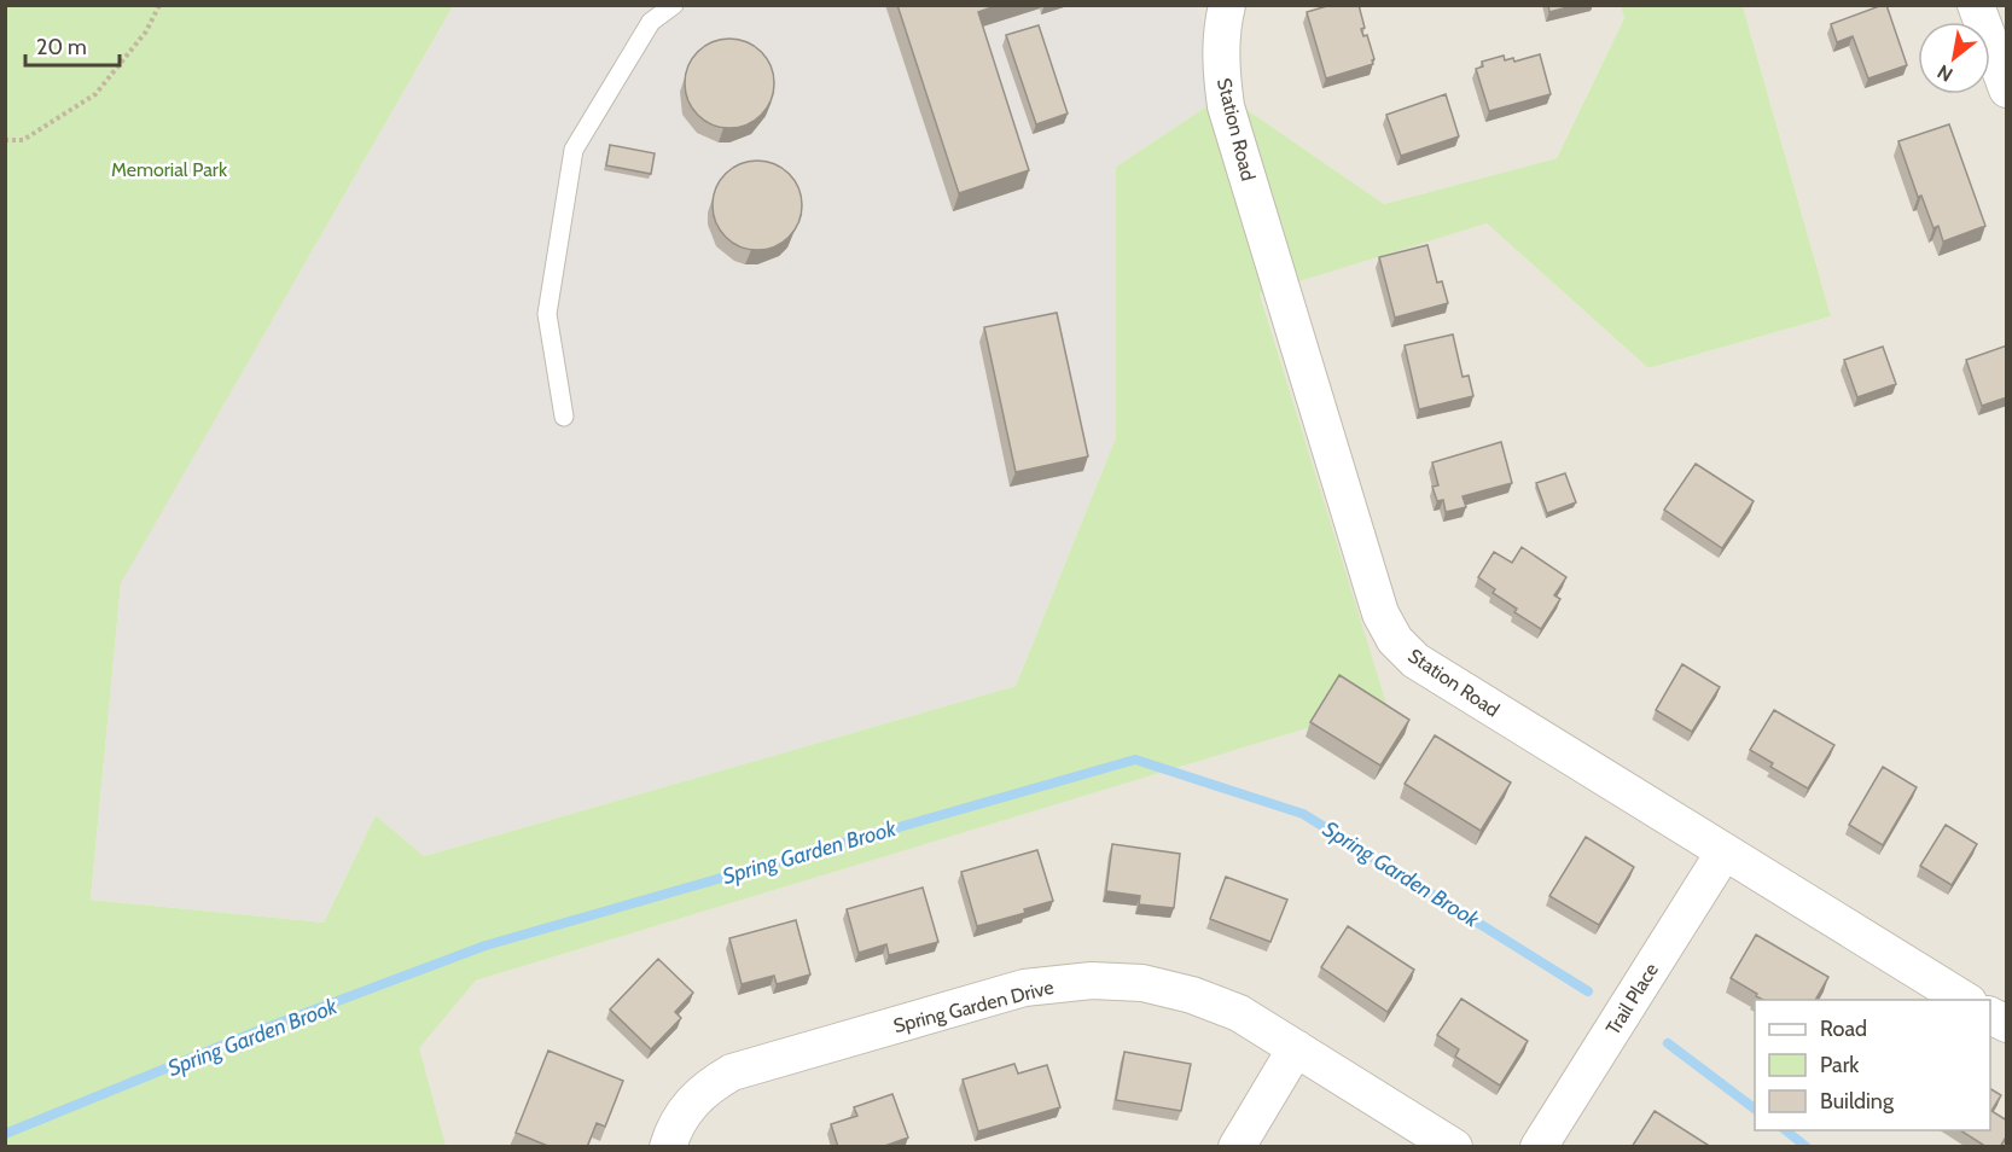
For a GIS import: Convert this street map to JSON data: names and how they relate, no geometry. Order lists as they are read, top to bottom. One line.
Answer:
{"streets":{"street":["Station Road","Trail Place","Spring Garden Drive"]},"crossings":[["Station Road","Trail Place"]],"water":["Spring Garden Brook"],"parks":["Memorial Park"],"legend":["Road","Park","Building"],"scale_bar":"20 m","north":"bottom left"}
